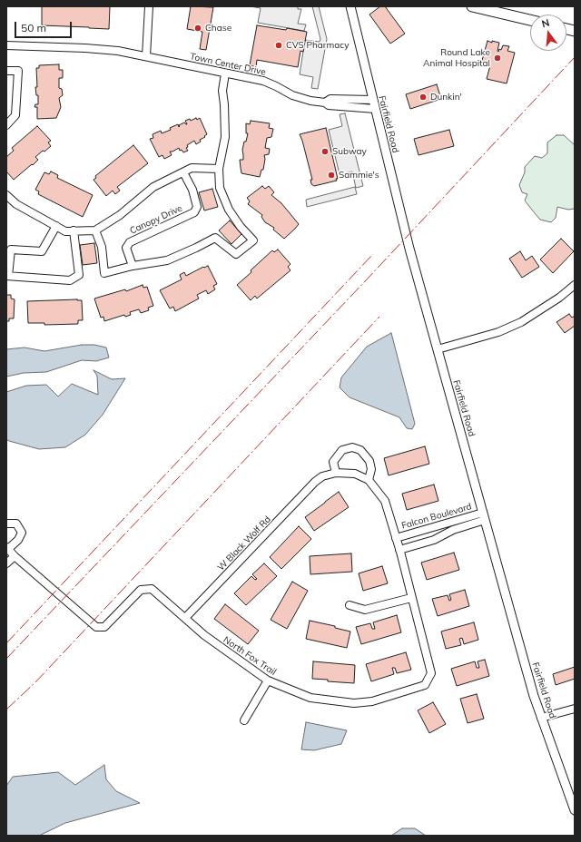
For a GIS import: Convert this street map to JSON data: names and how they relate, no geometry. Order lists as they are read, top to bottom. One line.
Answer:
{"streets":{"street":["Town Center Drive","Fairfield Road","Canopy Drive","Falcon Boulevard","W Black Wolf Rd","North Fox Trail"]},"crossings":[["Town Center Drive","Fairfield Road"],["Fairfield Road","Falcon Boulevard"],["Falcon Boulevard","North Fox Trail"],["W Black Wolf Rd","North Fox Trail"]],"places":["Chase","CVS Pharmacy","Round Lake Animal Hospital","Dunkin'","Subway","Sammie's"],"scale_bar":"50 m","north":"top"}
